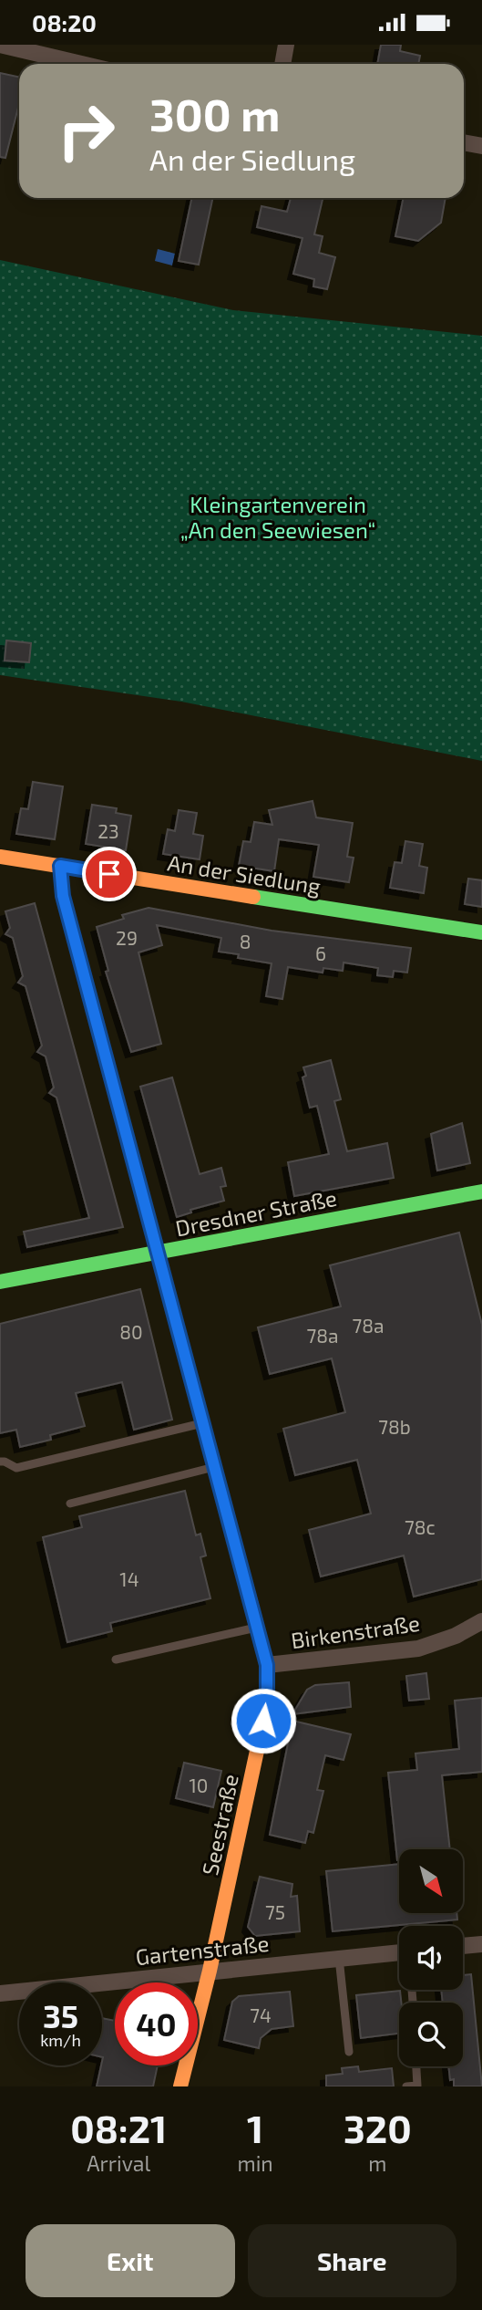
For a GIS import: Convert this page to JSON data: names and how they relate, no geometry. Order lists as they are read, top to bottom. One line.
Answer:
{"streets":{"street":["An der Siedlung","Dresdner Straße","Birkenstraße","Seestraße","Gartenstraße"]},"crossings":[["An der Siedlung","Seestraße"],["Dresdner Straße","Seestraße"],["Birkenstraße","Seestraße"],["Seestraße","Gartenstraße"]],"parks":["Kleingartenverein „An den Seewiesen“"],"house_numbers":["23","29","8","6","78a","80","78a","78b","78c","14","10","75","74"],"north":"bottom right","page":{"status":"08:20","turn":["300 m","An der Siedlung"],"speed":"35 km/h","limit":"40","eta":["08:21","Arrival","1","min","320","m"],"buttons":["Exit","Share"]}}
